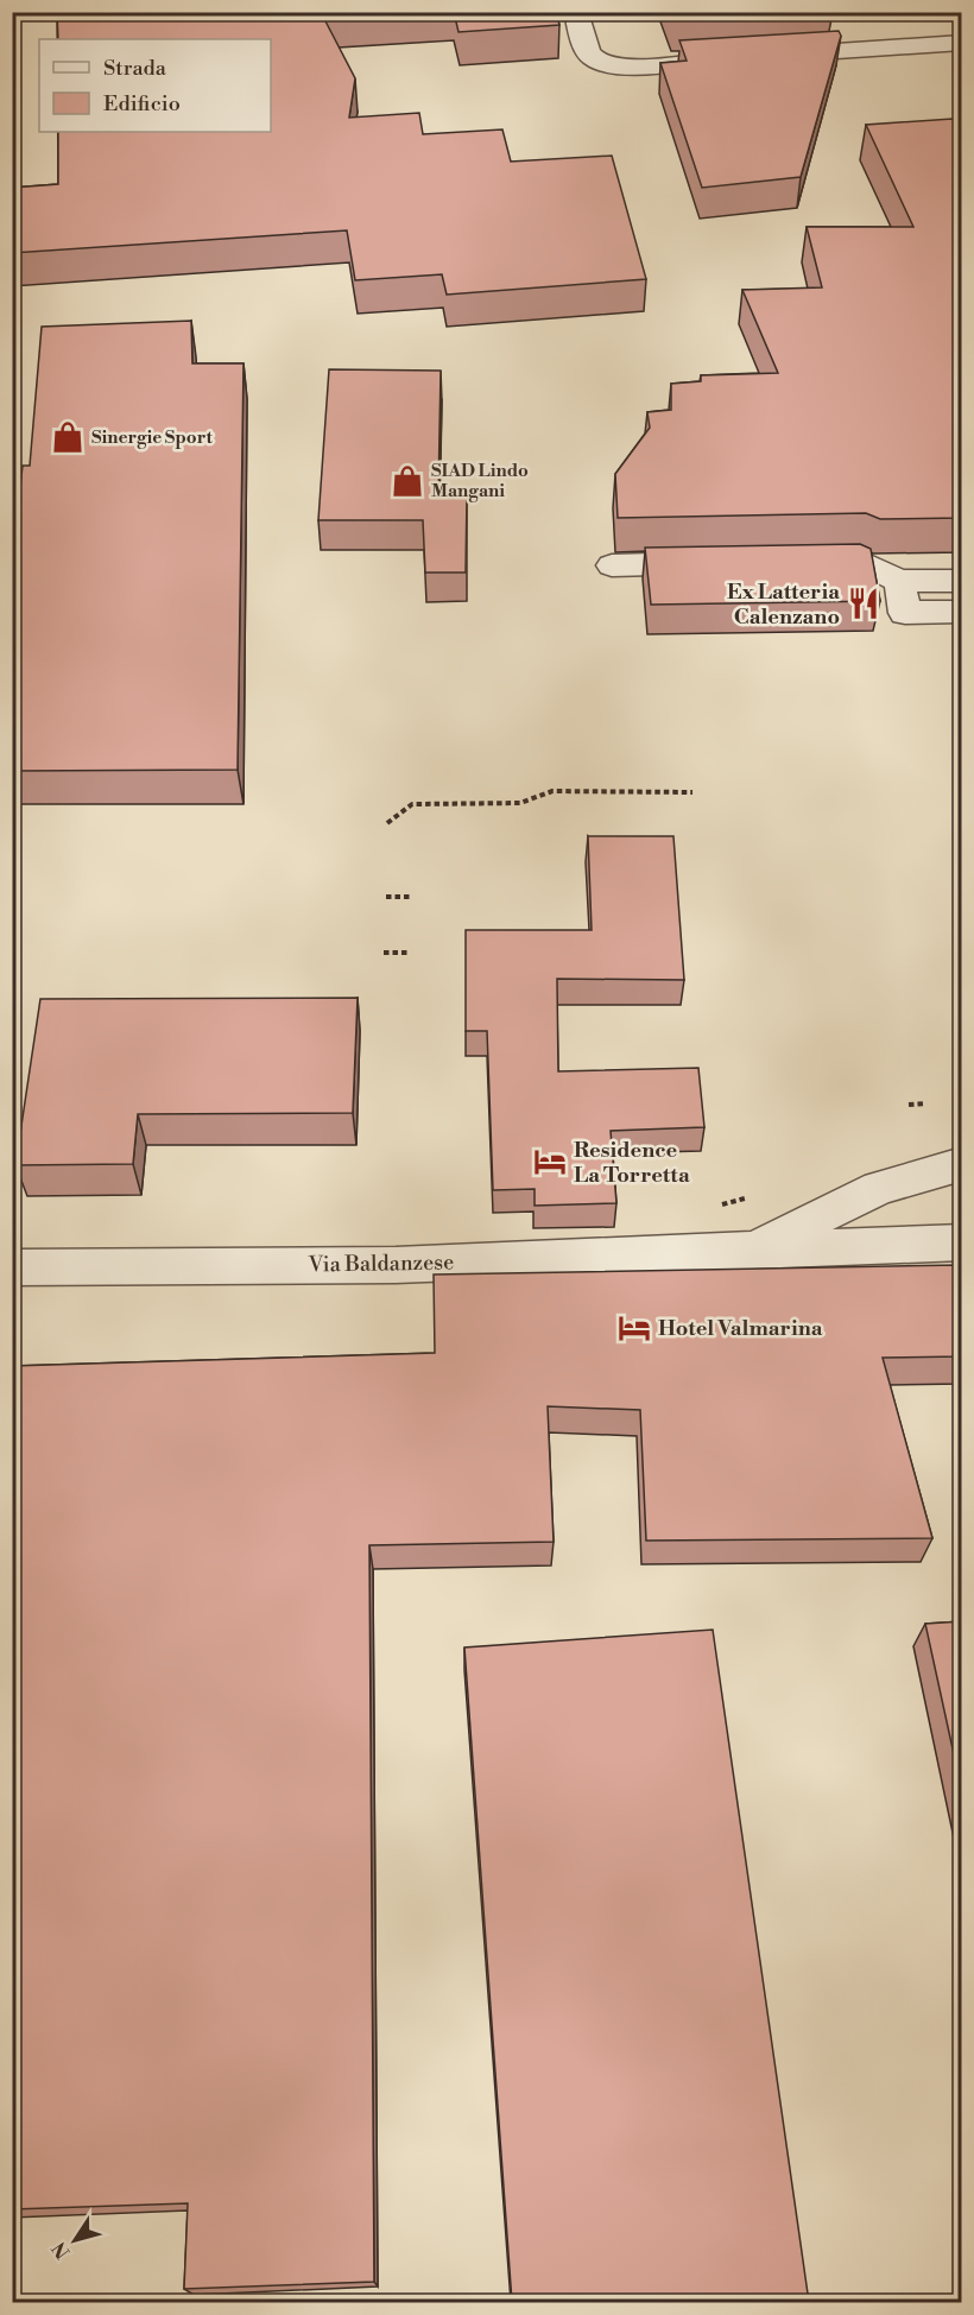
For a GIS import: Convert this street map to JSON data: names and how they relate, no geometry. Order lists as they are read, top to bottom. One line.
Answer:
{"streets":{"street":["Via Baldanzese"]},"places":{"shop":["Sinergie Sport","SIAD Lindo Mangani"],"restaurant":["Ex Latteria Calenzano"],"hotel":["Residence La Torretta","Hotel Valmarina"]},"legend":["Strada","Edificio"],"north":"bottom left"}
